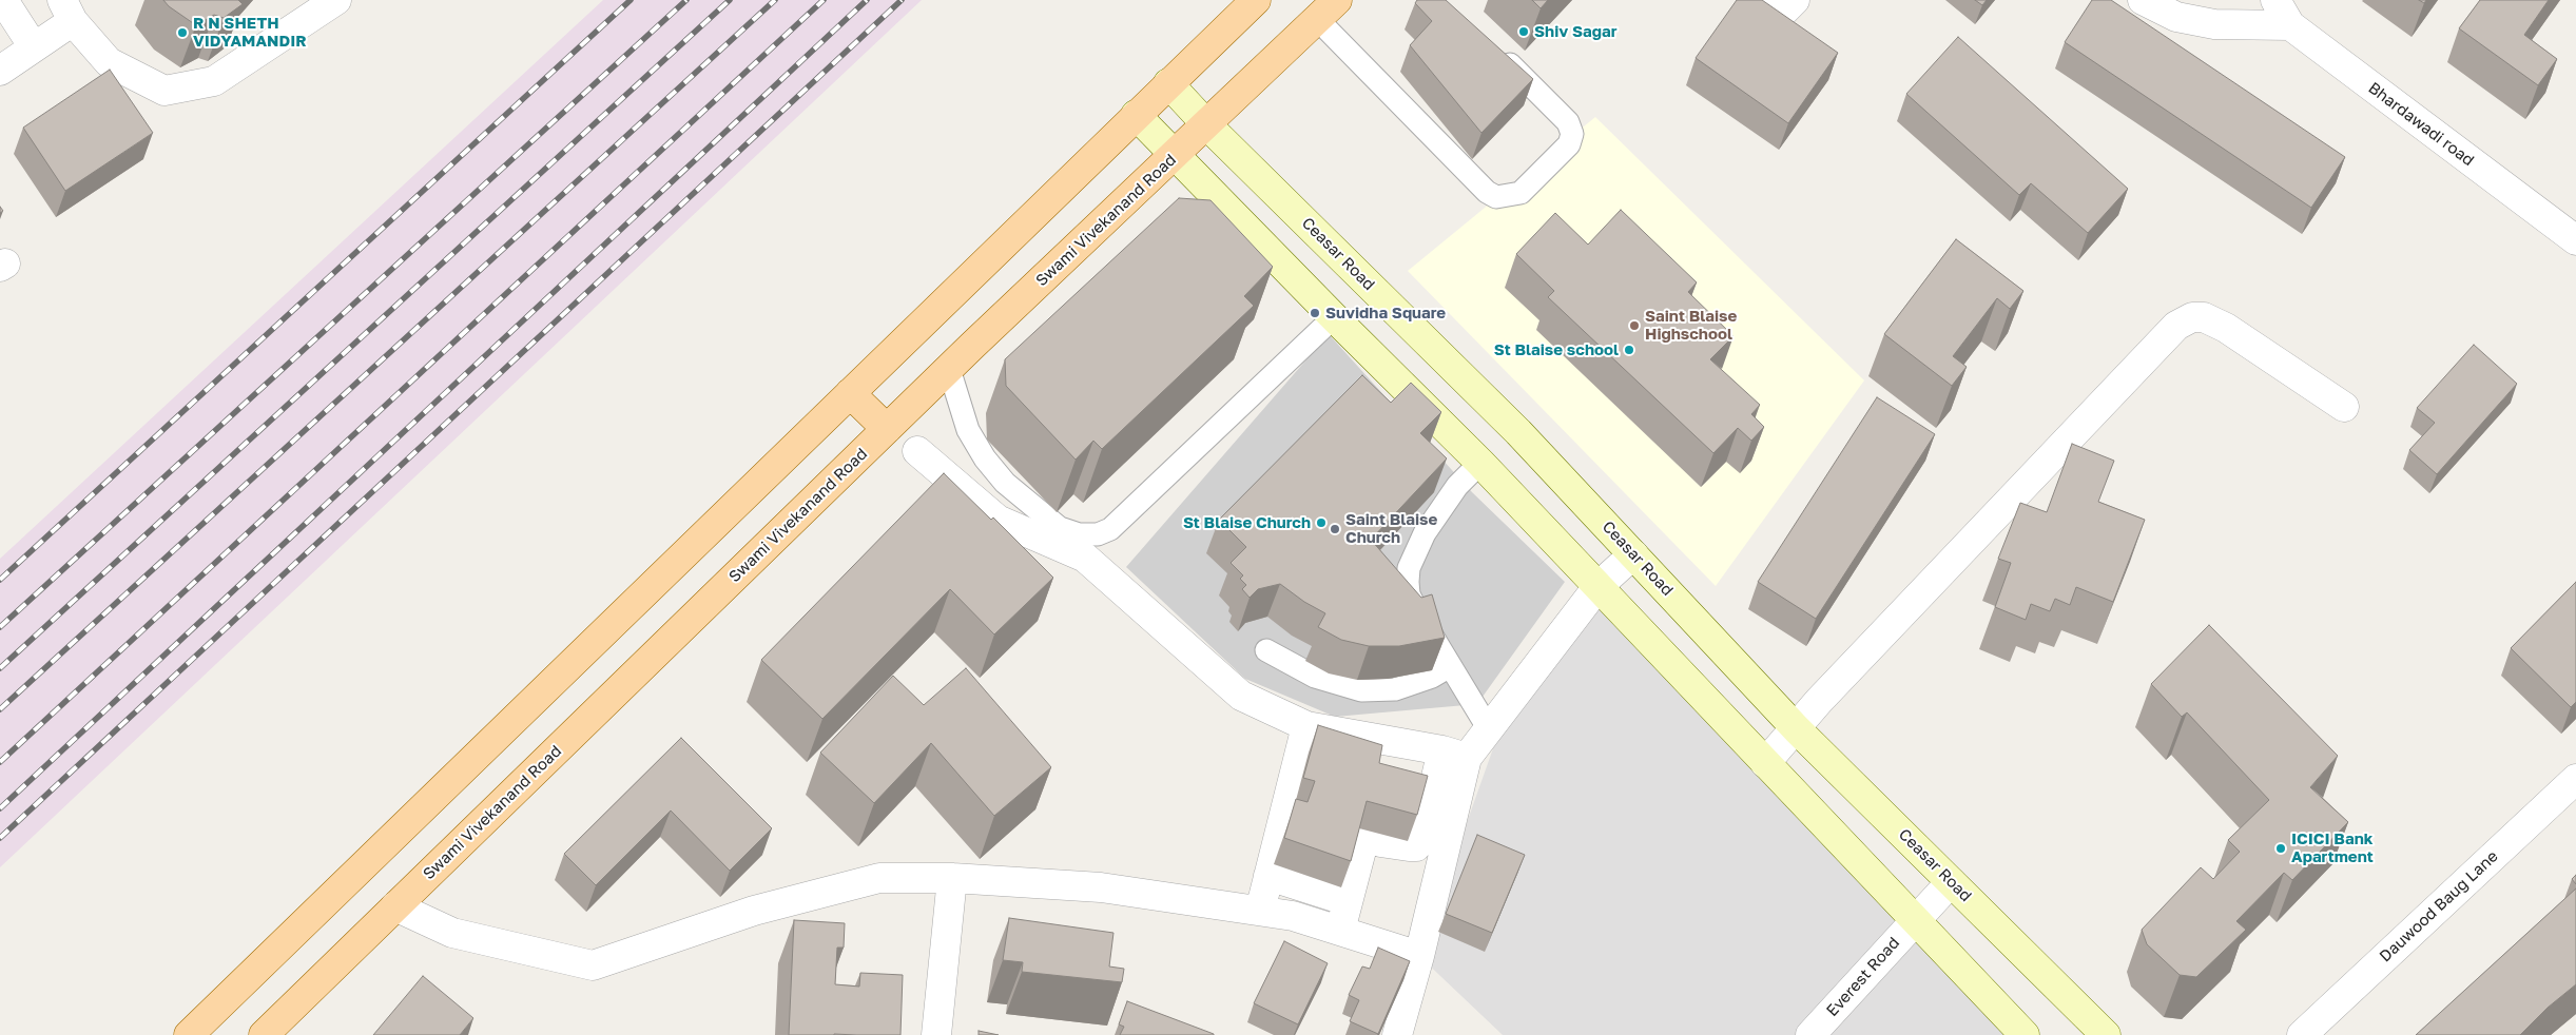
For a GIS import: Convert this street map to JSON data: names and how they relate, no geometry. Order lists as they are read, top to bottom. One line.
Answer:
{"streets":{"main road":["Swami Vivekanand Road","Ceasar Road"],"street":["Bhardawadi road","Dauwood Baug Lane","Everest Road"]},"crossings":[["Swami Vivekanand Road","Ceasar Road"],["Ceasar Road","Everest Road"]],"places":["Shiv Sagar","R N SHETH VIDYAMANDIR","Suvidha Square","Saint Blaise Highschool","St Blaise school","St Blaise Church","Saint Blaise Church","ICICI Bank Apartment"]}
